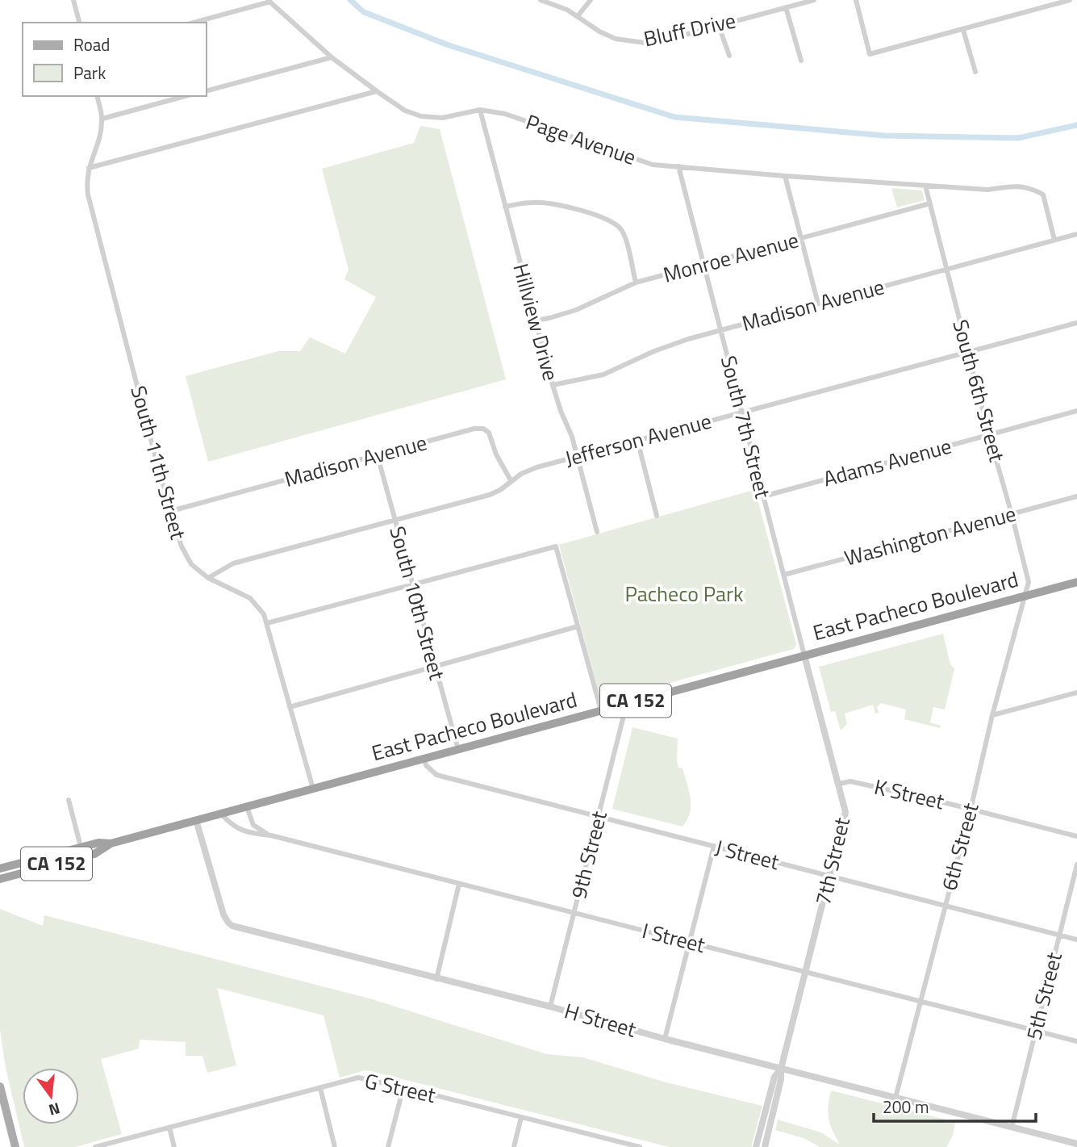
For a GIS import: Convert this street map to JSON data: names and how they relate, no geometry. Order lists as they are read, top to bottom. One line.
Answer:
{"streets":{"highway":["East Pacheco Boulevard","CA 152"],"street":["Bluff Drive","Page Avenue","Monroe Avenue","Madison Avenue","Hillview Drive","South 6th Street","South 7th Street","Jefferson Avenue","South 11th Street","Adams Avenue","Washington Avenue","South 10th Street","K Street","6th Street","9th Street","J Street","7th Street","I Street","5th Street","H Street","G Street"]},"crossings":[["Page Avenue","Madison Avenue"],["Page Avenue","Hillview Drive"],["Page Avenue","South 6th Street"],["Page Avenue","South 7th Street"],["Monroe Avenue","Hillview Drive"],["Monroe Avenue","South 6th Street"],["Monroe Avenue","South 7th Street"],["Madison Avenue","Hillview Drive"],["Madison Avenue","South 6th Street"],["Madison Avenue","South 7th Street"],["Madison Avenue","Jefferson Avenue"],["Madison Avenue","South 11th Street"],["Madison Avenue","South 10th Street"],["Hillview Drive","Jefferson Avenue"],["South 6th Street","Jefferson Avenue"],["South 6th Street","Adams Avenue"],["South 6th Street","Washington Avenue"],["South 6th Street","East Pacheco Boulevard"],["South 6th Street","6th Street"],["South 7th Street","Jefferson Avenue"],["South 7th Street","Adams Avenue"],["South 7th Street","Washington Avenue"],["South 7th Street","East Pacheco Boulevard"],["South 7th Street","7th Street"],["Jefferson Avenue","South 11th Street"],["Jefferson Avenue","South 10th Street"],["South 11th Street","East Pacheco Boulevard"],["South 10th Street","East Pacheco Boulevard"],["East Pacheco Boulevard","6th Street"],["East Pacheco Boulevard","9th Street"],["East Pacheco Boulevard","J Street"],["East Pacheco Boulevard","7th Street"],["East Pacheco Boulevard","I Street"],["East Pacheco Boulevard","H Street"],["K Street","6th Street"],["K Street","7th Street"],["6th Street","J Street"],["6th Street","I Street"],["6th Street","H Street"],["9th Street","J Street"],["9th Street","I Street"],["9th Street","H Street"],["J Street","7th Street"],["J Street","5th Street"],["7th Street","I Street"],["7th Street","H Street"],["I Street","5th Street"],["5th Street","H Street"]],"parks":["Pacheco Park"],"legend":["Road","Park"],"scale_bar":"200 m","north":"bottom"}
